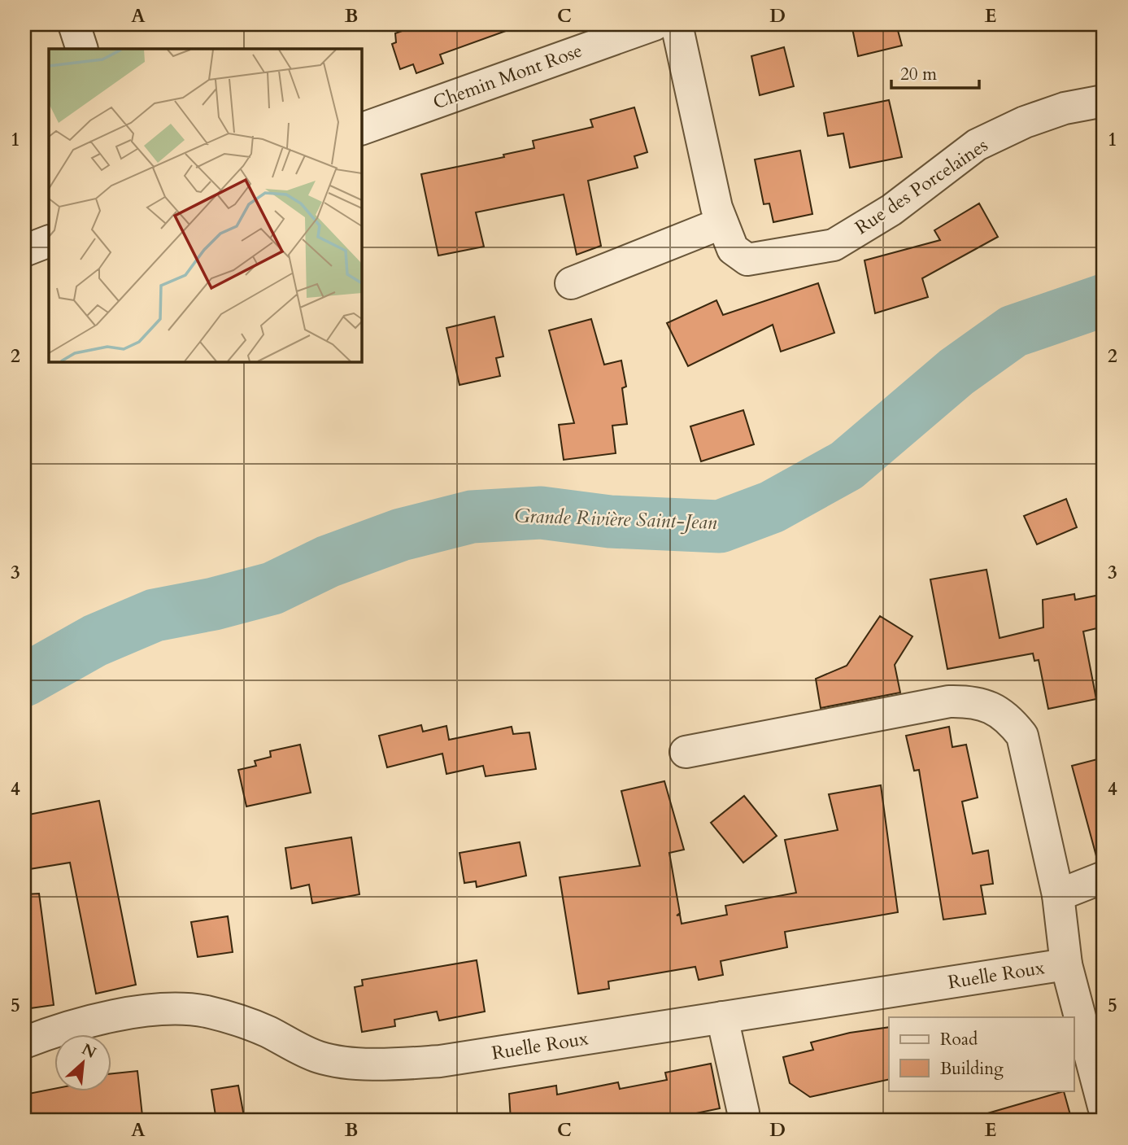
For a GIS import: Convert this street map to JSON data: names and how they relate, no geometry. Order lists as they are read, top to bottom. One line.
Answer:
{"streets":{"street":["Chemin Mont Rose","Rue des Porcelaines","Ruelle Roux"]},"water":["Grande Rivière Saint-Jean"],"legend":["Road","Building"],"scale_bar":"20 m","north":"top right","grid":{"columns":["A","B","C","D","E"],"rows":["1","2","3","4","5"]}}
